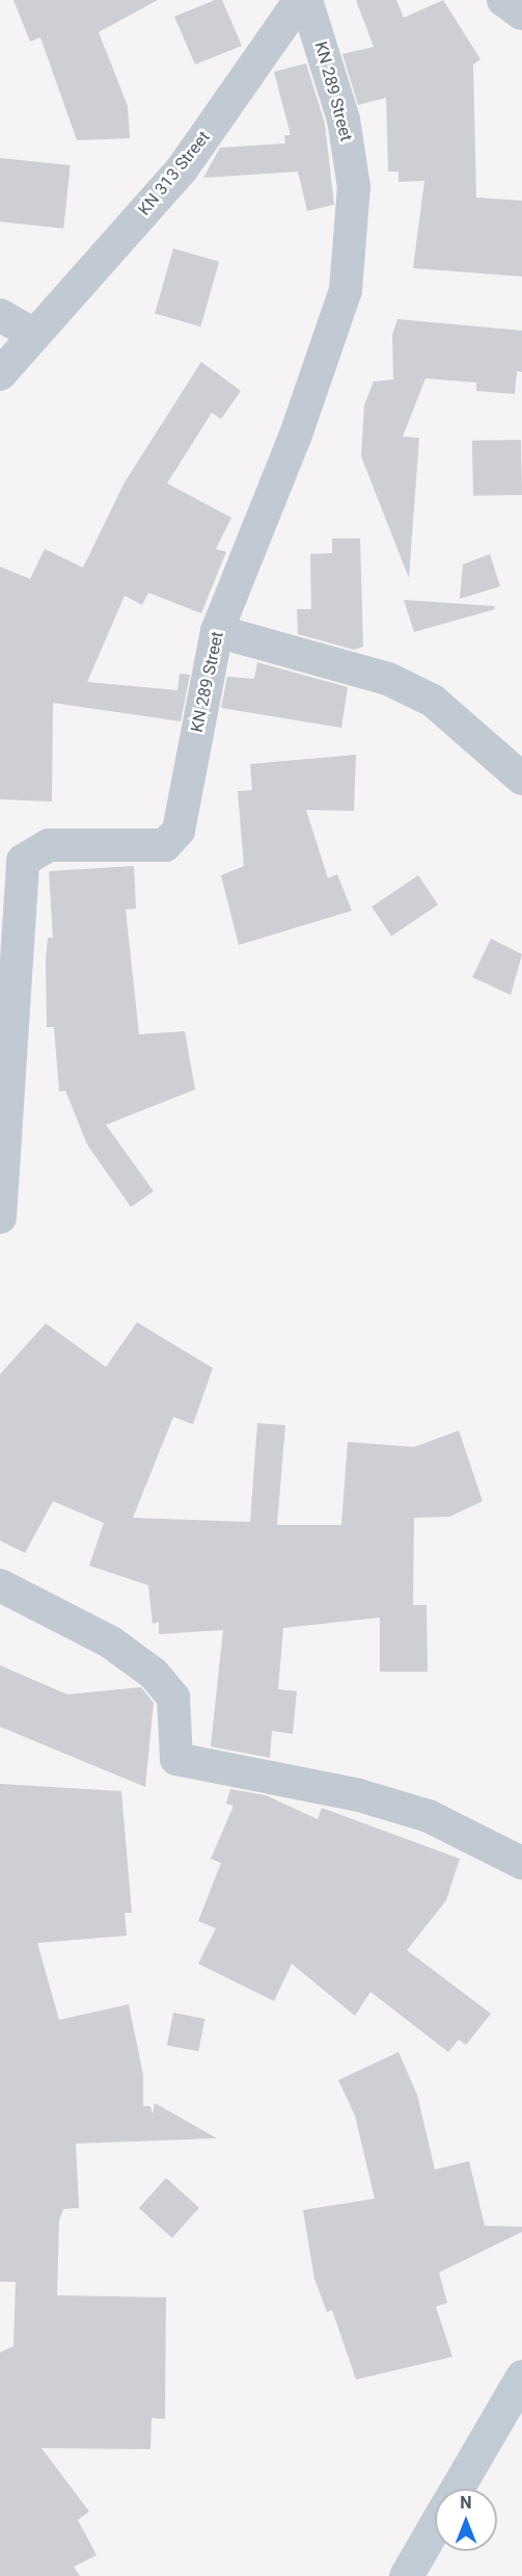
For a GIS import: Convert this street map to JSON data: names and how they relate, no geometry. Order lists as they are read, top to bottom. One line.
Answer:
{"streets":{"street":["KN 289 Street","KN 313 Street"]},"north":"top"}
